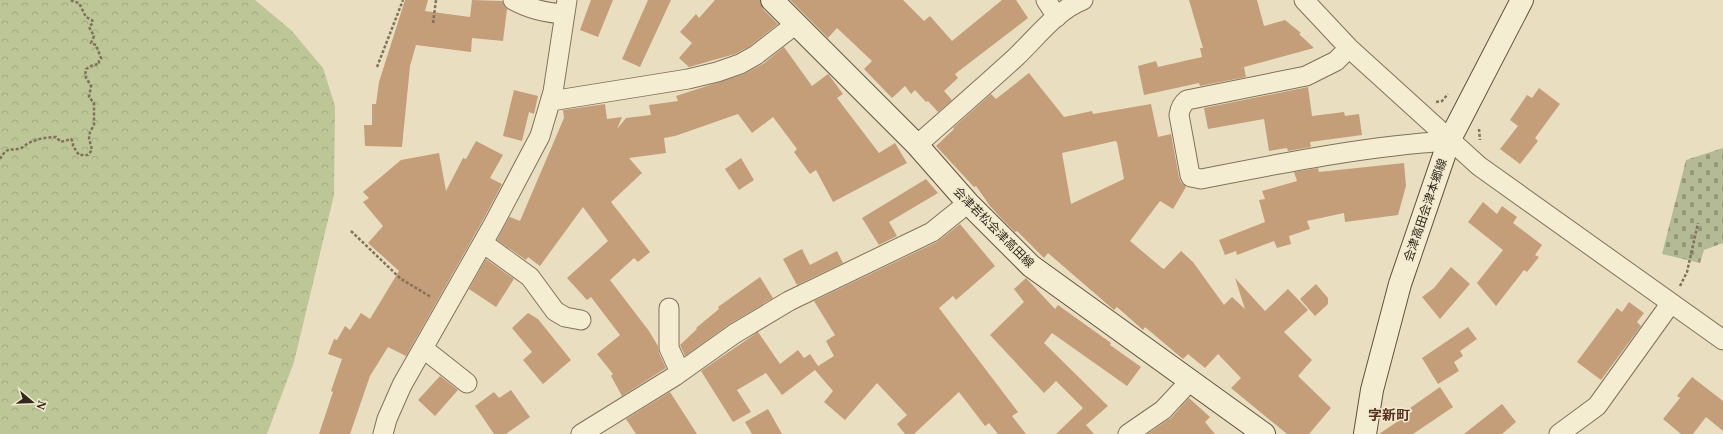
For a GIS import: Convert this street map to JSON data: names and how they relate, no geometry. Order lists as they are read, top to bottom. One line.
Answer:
{"streets":{"main road":["会津高田会津本郷線","会津若松会津高田線"]},"districts":["字新町"],"north":"right"}
